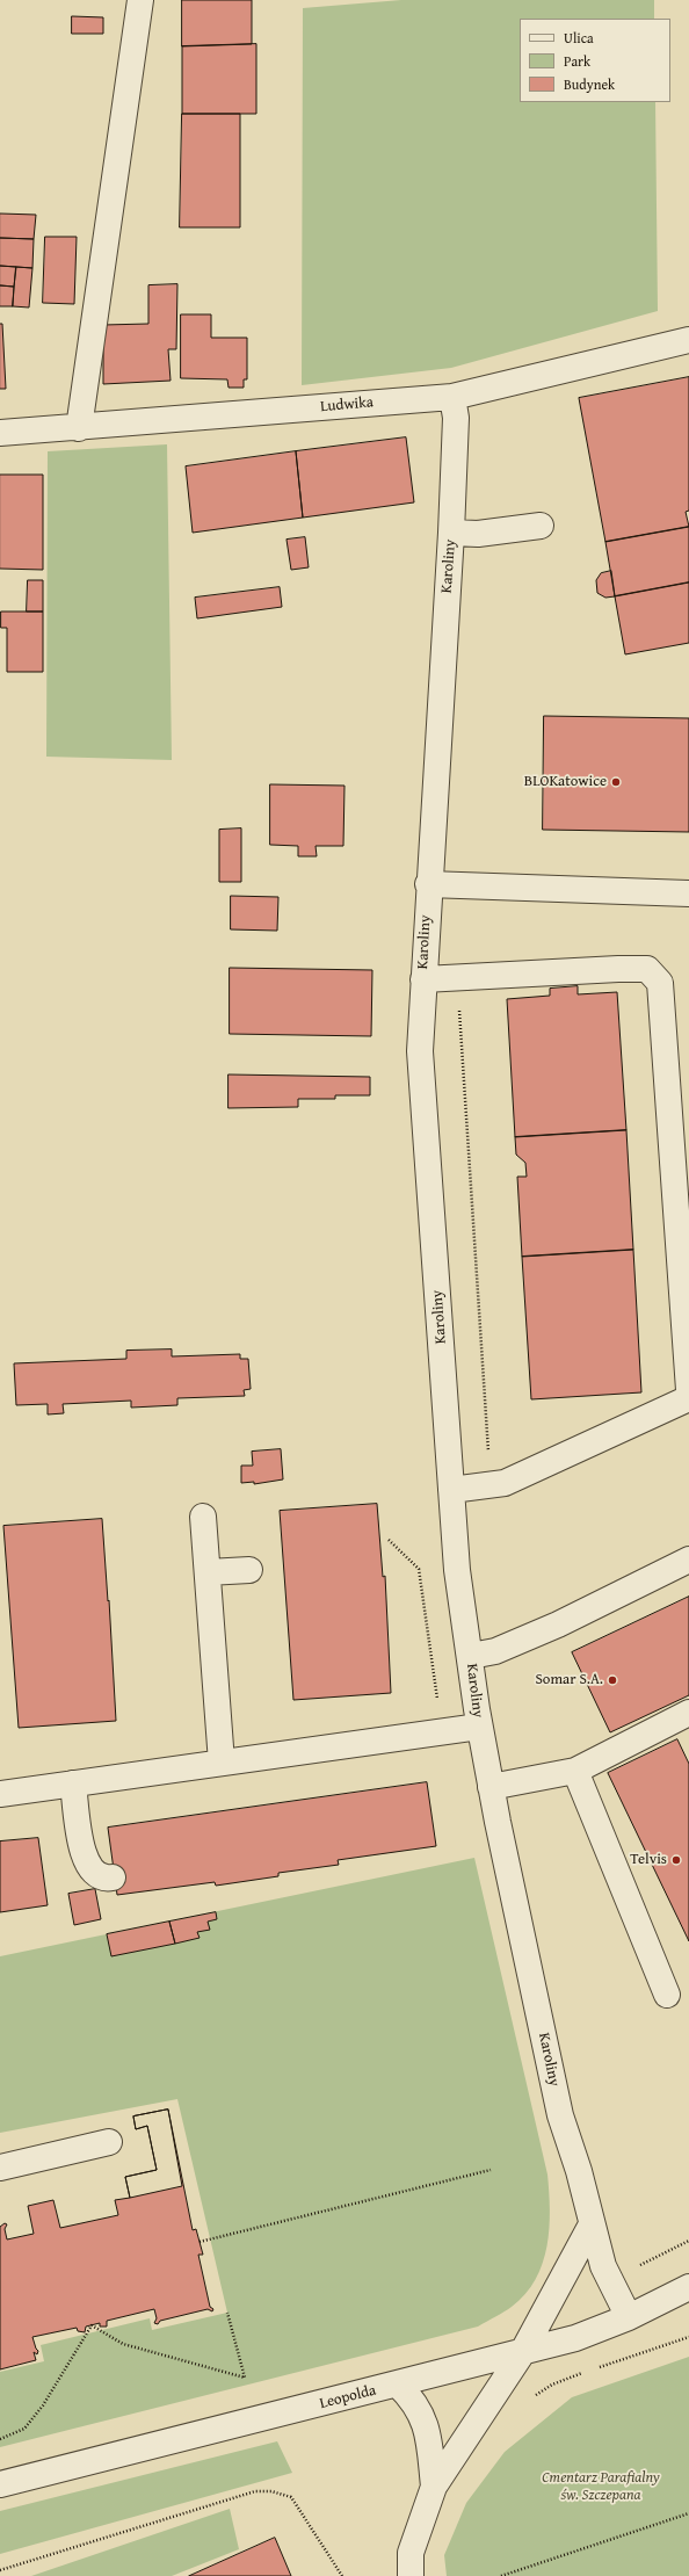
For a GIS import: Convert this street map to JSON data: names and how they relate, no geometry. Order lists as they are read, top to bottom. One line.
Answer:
{"streets":{"street":["Ludwika","Karoliny","Leopolda"]},"crossings":[["Ludwika","Karoliny"],["Karoliny","Leopolda"]],"parks":["Cmentarz Parafialny św. Szczepana"],"places":["BLOKatowice","Somar S.A.","Telvis"],"legend":["Ulica","Park","Budynek"]}
